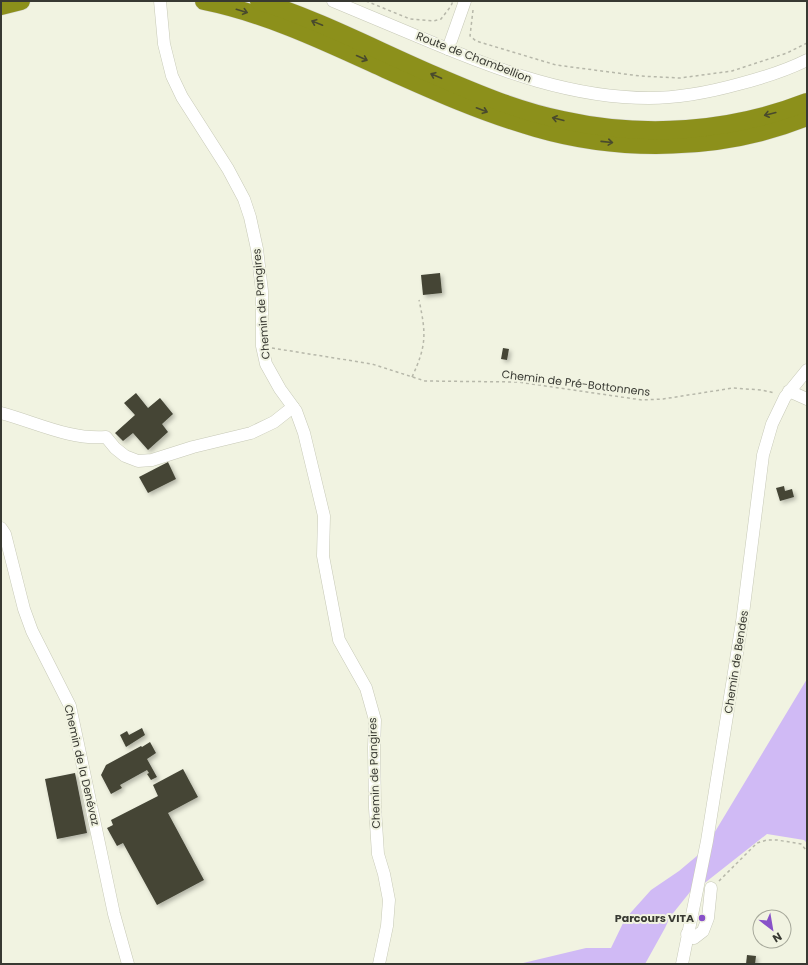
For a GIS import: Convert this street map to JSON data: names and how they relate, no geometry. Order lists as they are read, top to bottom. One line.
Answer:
{"streets":{"street":["Route de Chambellion","Chemin de Pangires","Chemin de Bendes","Chemin de la Denévaz"],"path":["Chemin de Pré-Bottonnens"]},"crossings":[["Chemin de Pangires","Chemin de Pré-Bottonnens"],["Chemin de Pré-Bottonnens","Chemin de Bendes"]],"places":["Parcours VITA"],"north":"bottom right"}
